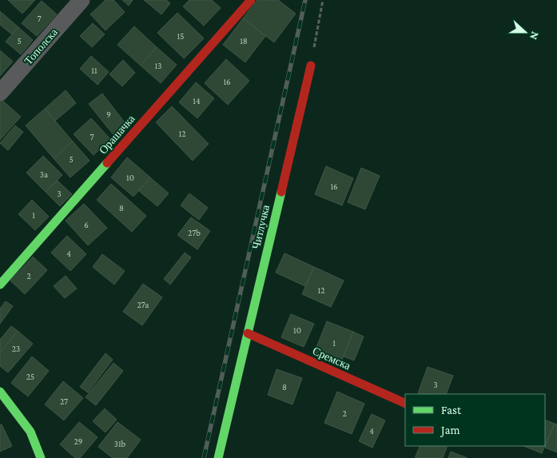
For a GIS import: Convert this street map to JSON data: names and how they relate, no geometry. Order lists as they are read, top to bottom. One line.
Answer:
{"streets":{"street":["Тополска","Орашачка","Читлучка","Сремска"]},"crossings":[["Читлучка","Сремска"]],"house_numbers":["7","15","5","18","13","11","16","14","9","12","7","5","3a","10","16","3","8","1","6","27b","4","2","12","27a","10","1","23","25","3","8","27","2","4","29","31b"],"legend":["Fast","Jam"],"north":"right"}
